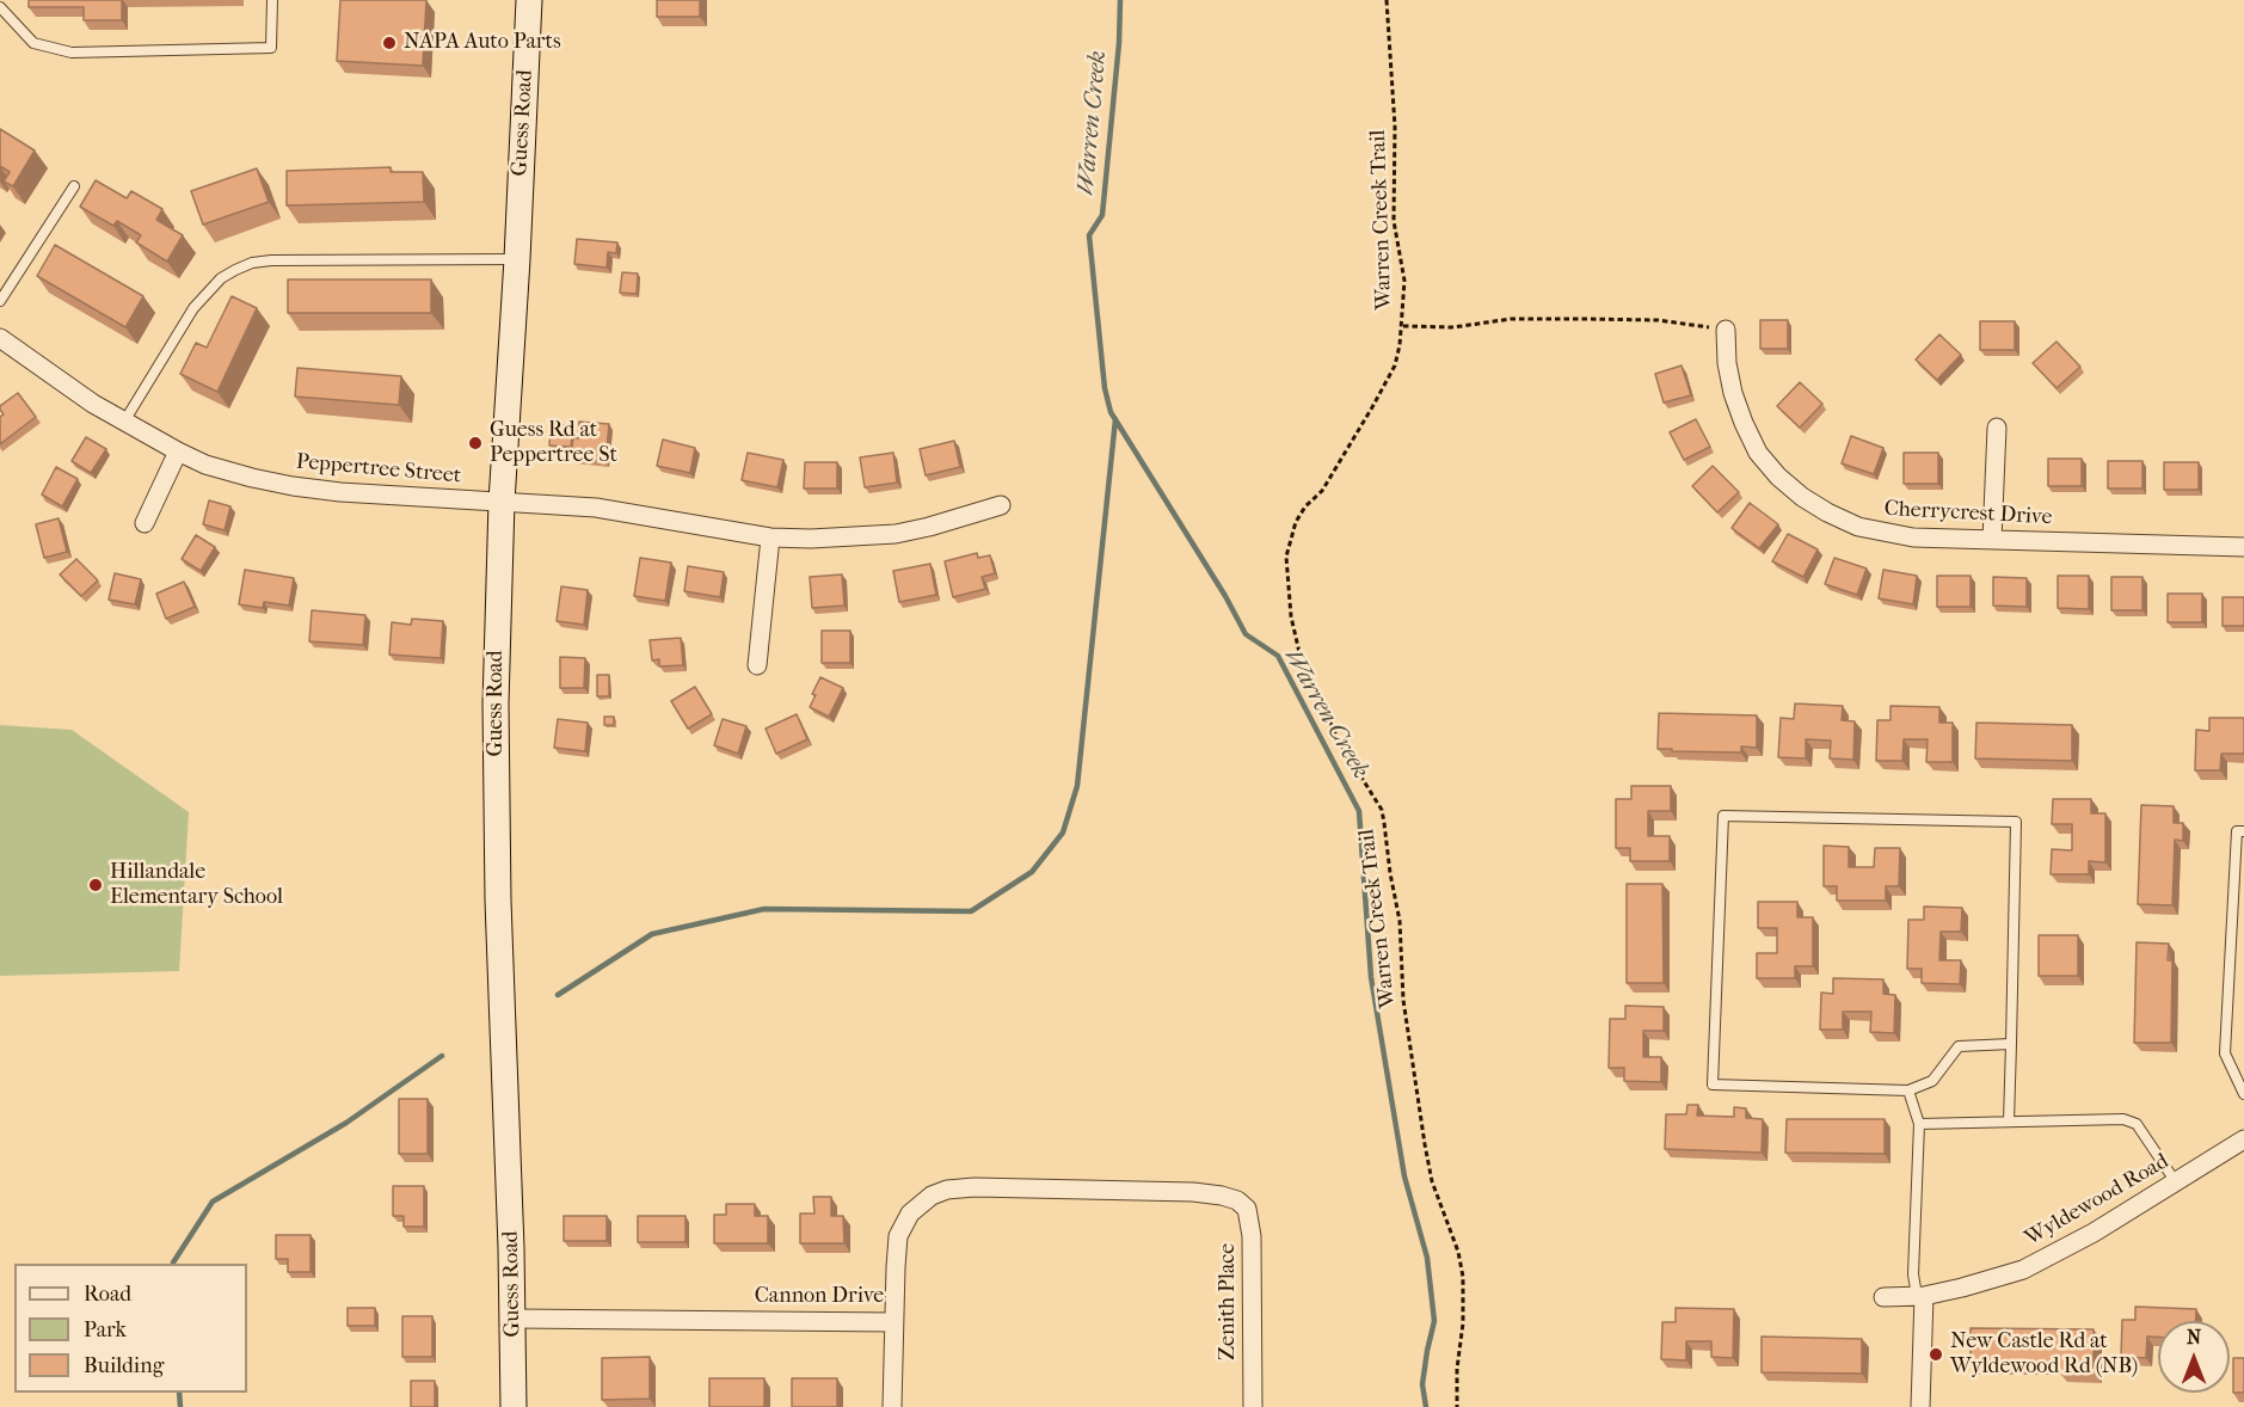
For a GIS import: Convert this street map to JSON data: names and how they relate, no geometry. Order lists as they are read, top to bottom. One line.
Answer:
{"streets":{"main road":["Guess Road"],"street":["Peppertree Street","Cherrycrest Drive","Wyldewood Road","Cannon Drive","Zenith Place"],"path":["Warren Creek Trail"]},"crossings":[["Guess Road","Peppertree Street"],["Guess Road","Cannon Drive"],["Cannon Drive","Zenith Place"]],"water":["Warren Creek"],"places":["NAPA Auto Parts","Guess Rd at Peppertree St","Hillandale Elementary School","New Castle Rd at Wyldewood Rd (NB)"],"legend":["Road","Park","Building"],"north":"top"}
